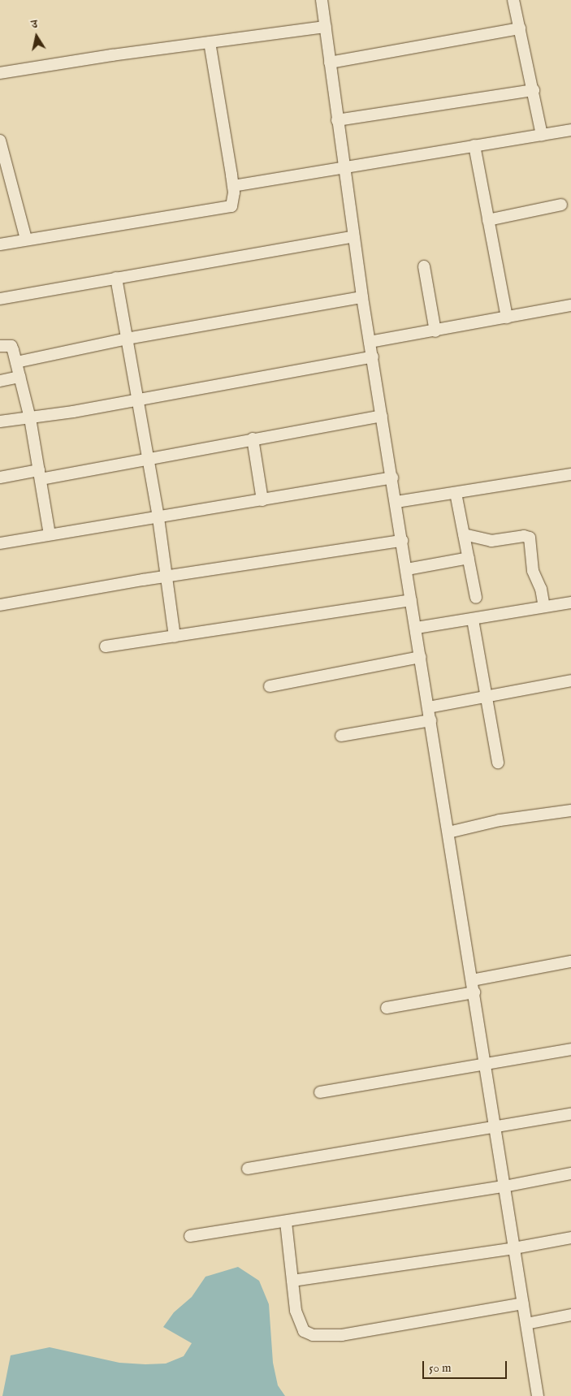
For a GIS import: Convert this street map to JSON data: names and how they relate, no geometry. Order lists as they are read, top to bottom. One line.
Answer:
{"scale_bar":"50 m","north":"top"}
